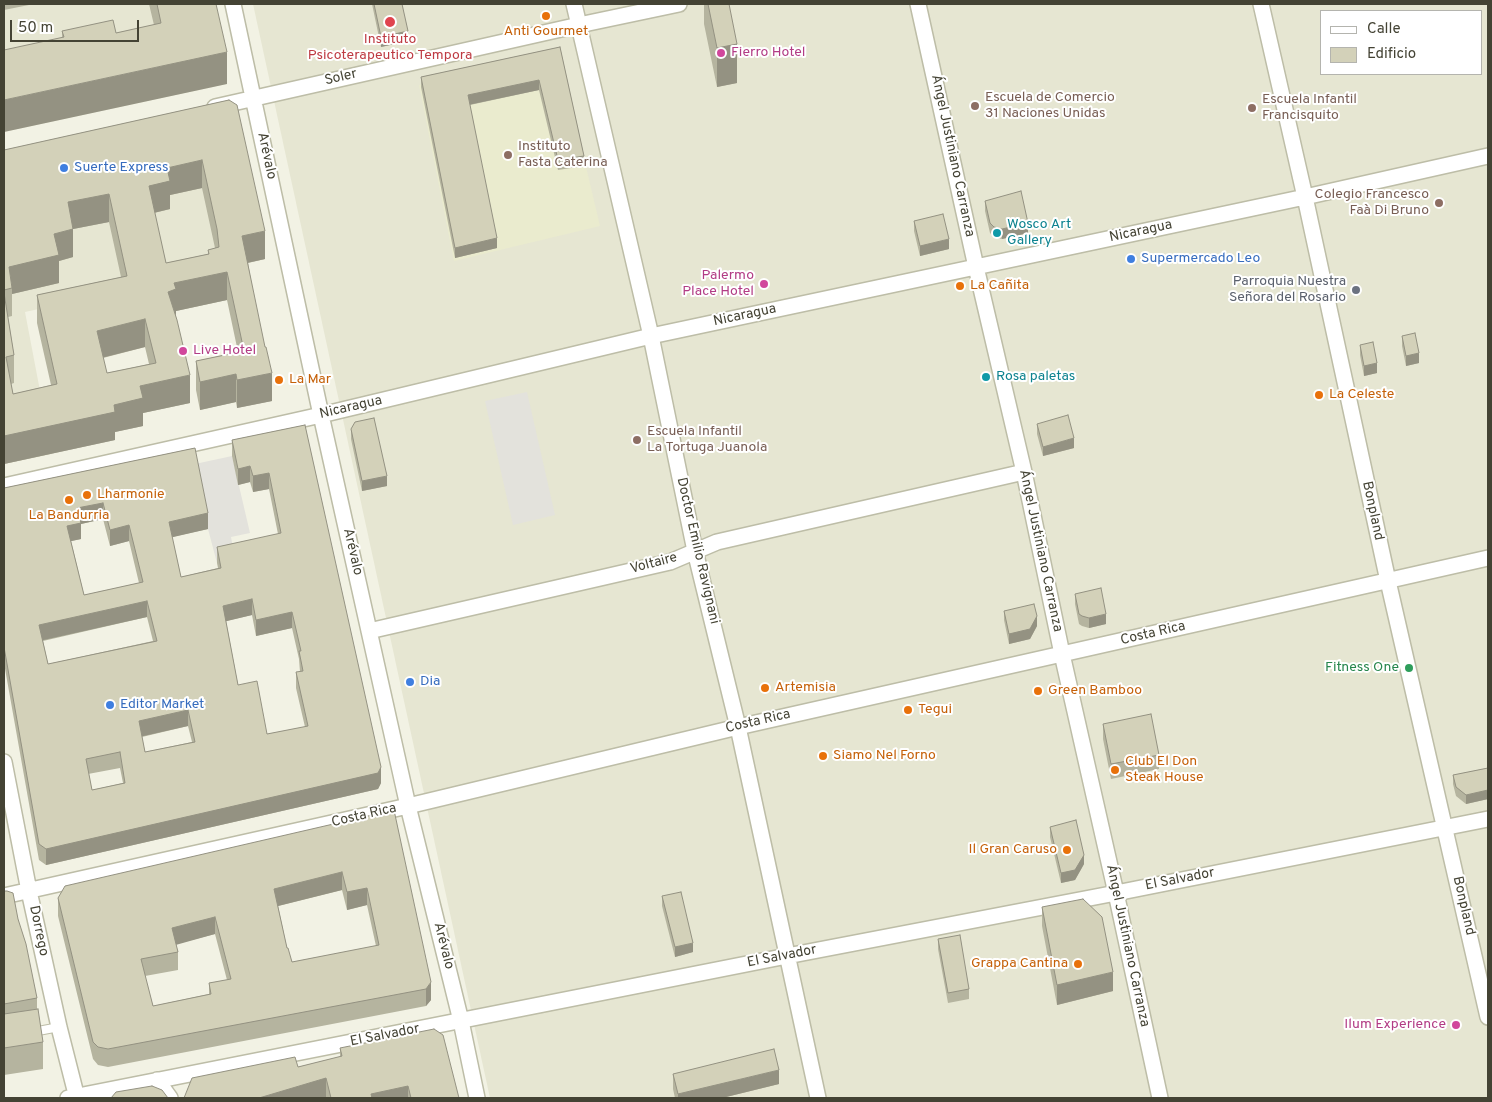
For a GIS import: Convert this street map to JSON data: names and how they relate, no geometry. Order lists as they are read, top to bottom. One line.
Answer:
{"streets":{"street":["Soler","Arévalo","Ángel Justiniano Carranza","Nicaragua","Bonpland","Doctor Emilio Ravignani","Voltaire","Costa Rica","El Salvador","Dorrego"]},"crossings":[["Soler","Arévalo"],["Soler","Doctor Emilio Ravignani"],["Arévalo","Nicaragua"],["Arévalo","Voltaire"],["Arévalo","Costa Rica"],["Arévalo","El Salvador"],["Ángel Justiniano Carranza","Nicaragua"],["Ángel Justiniano Carranza","Voltaire"],["Ángel Justiniano Carranza","Costa Rica"],["Ángel Justiniano Carranza","El Salvador"],["Nicaragua","Bonpland"],["Nicaragua","Doctor Emilio Ravignani"],["Bonpland","Costa Rica"],["Bonpland","El Salvador"],["Doctor Emilio Ravignani","Voltaire"],["Doctor Emilio Ravignani","Costa Rica"],["Doctor Emilio Ravignani","El Salvador"],["Costa Rica","Dorrego"],["El Salvador","Dorrego"]],"places":["Anti Gourmet","Instituto Psicoterapeutico Tempora","Fierro Hotel","Escuela de Comercio 31 Naciones Unidas","Escuela Infantil Francisquito","Instituto Fasta Caterina","Suerte Express","Colegio Francesco Faà Di Bruno","Wosco Art Gallery","Supermercado Leo","Palermo Place Hotel","La Cañita","Parroquia Nuestra Señora del Rosario","Live Hotel","Rosa paletas","La Mar","La Celeste","Escuela Infantil La Tortuga Juanola","Lharmonie","La Bandurria","Fitness One","Dia","Artemisia","Green Bamboo","Editor Market","Tegui","Siamo Nel Forno","Club El Don Steak House","Il Gran Caruso","Grappa Cantina","Ilum Experience"],"legend":["Calle","Edificio"],"scale_bar":"50 m"}
